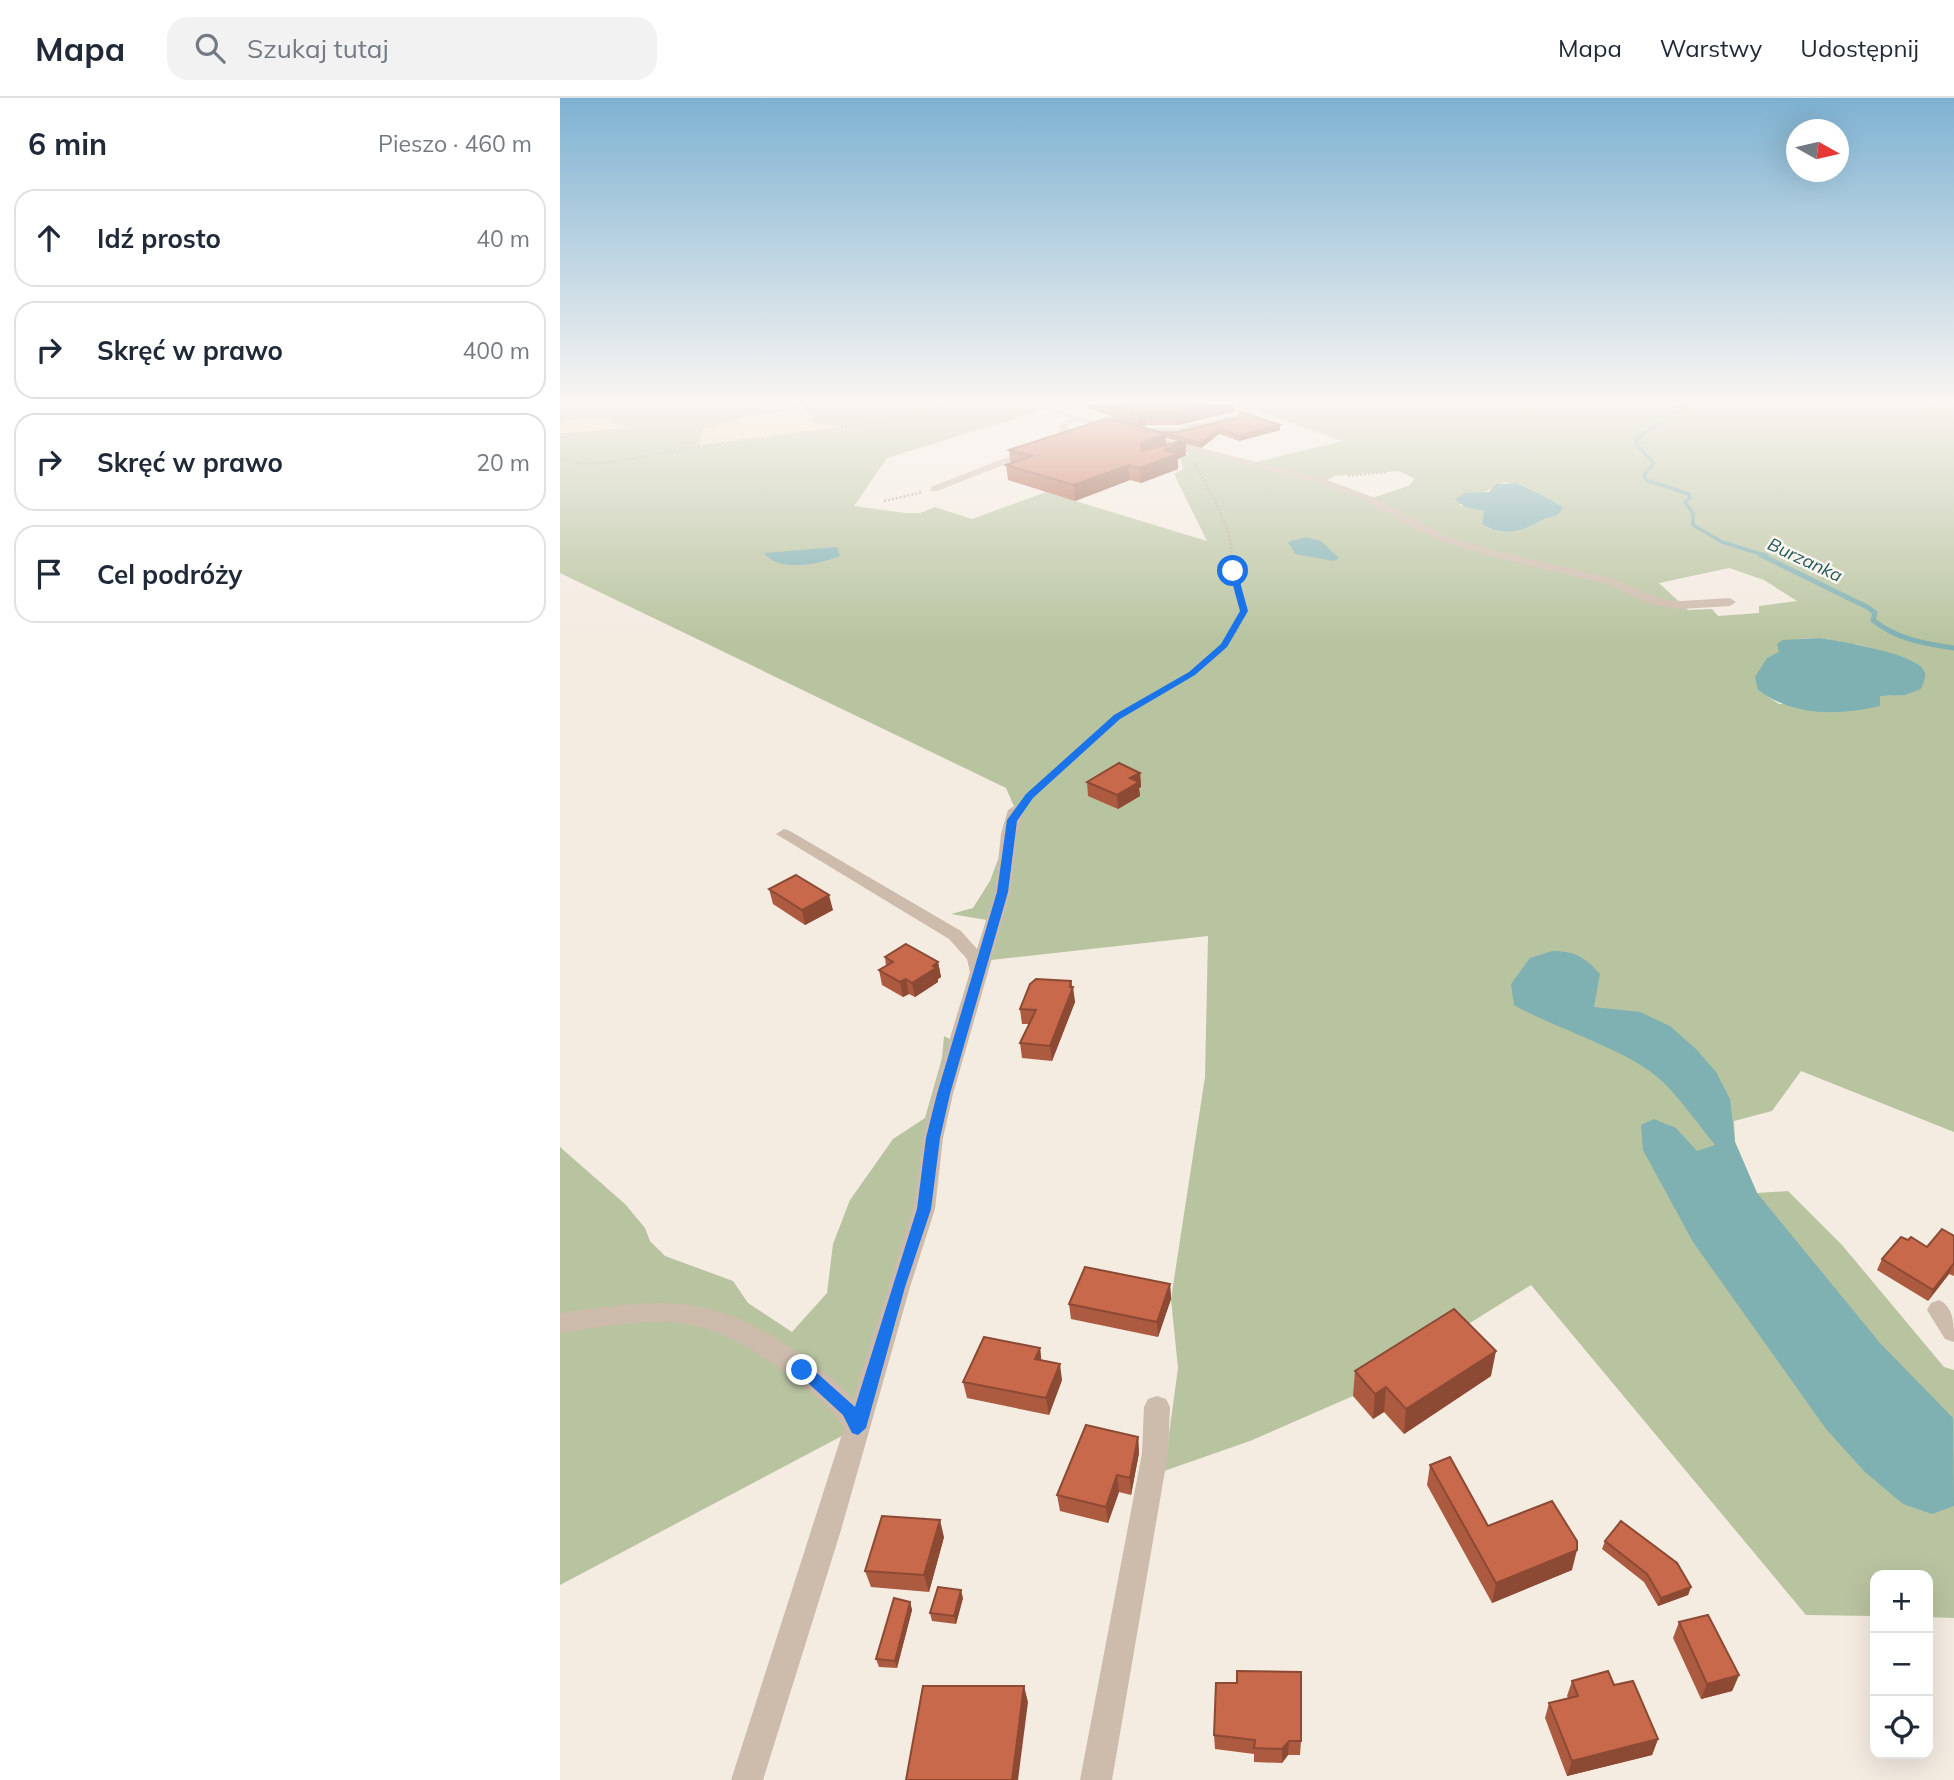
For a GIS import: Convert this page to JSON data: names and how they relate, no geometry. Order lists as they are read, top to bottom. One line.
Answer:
{"water":["Burzanka"],"north":"right","page":{"header":"Mapa","search":"Szukaj tutaj","nav":["Mapa","Warstwy","Udostępnij"],"heading":["6 min","Pieszo · 460 m"],"list":[["Idź prosto","40 m"],["Skręć w prawo","400 m"],["Skręć w prawo","20 m"],"Cel podróży"],"map_buttons":["+","−"]}}
